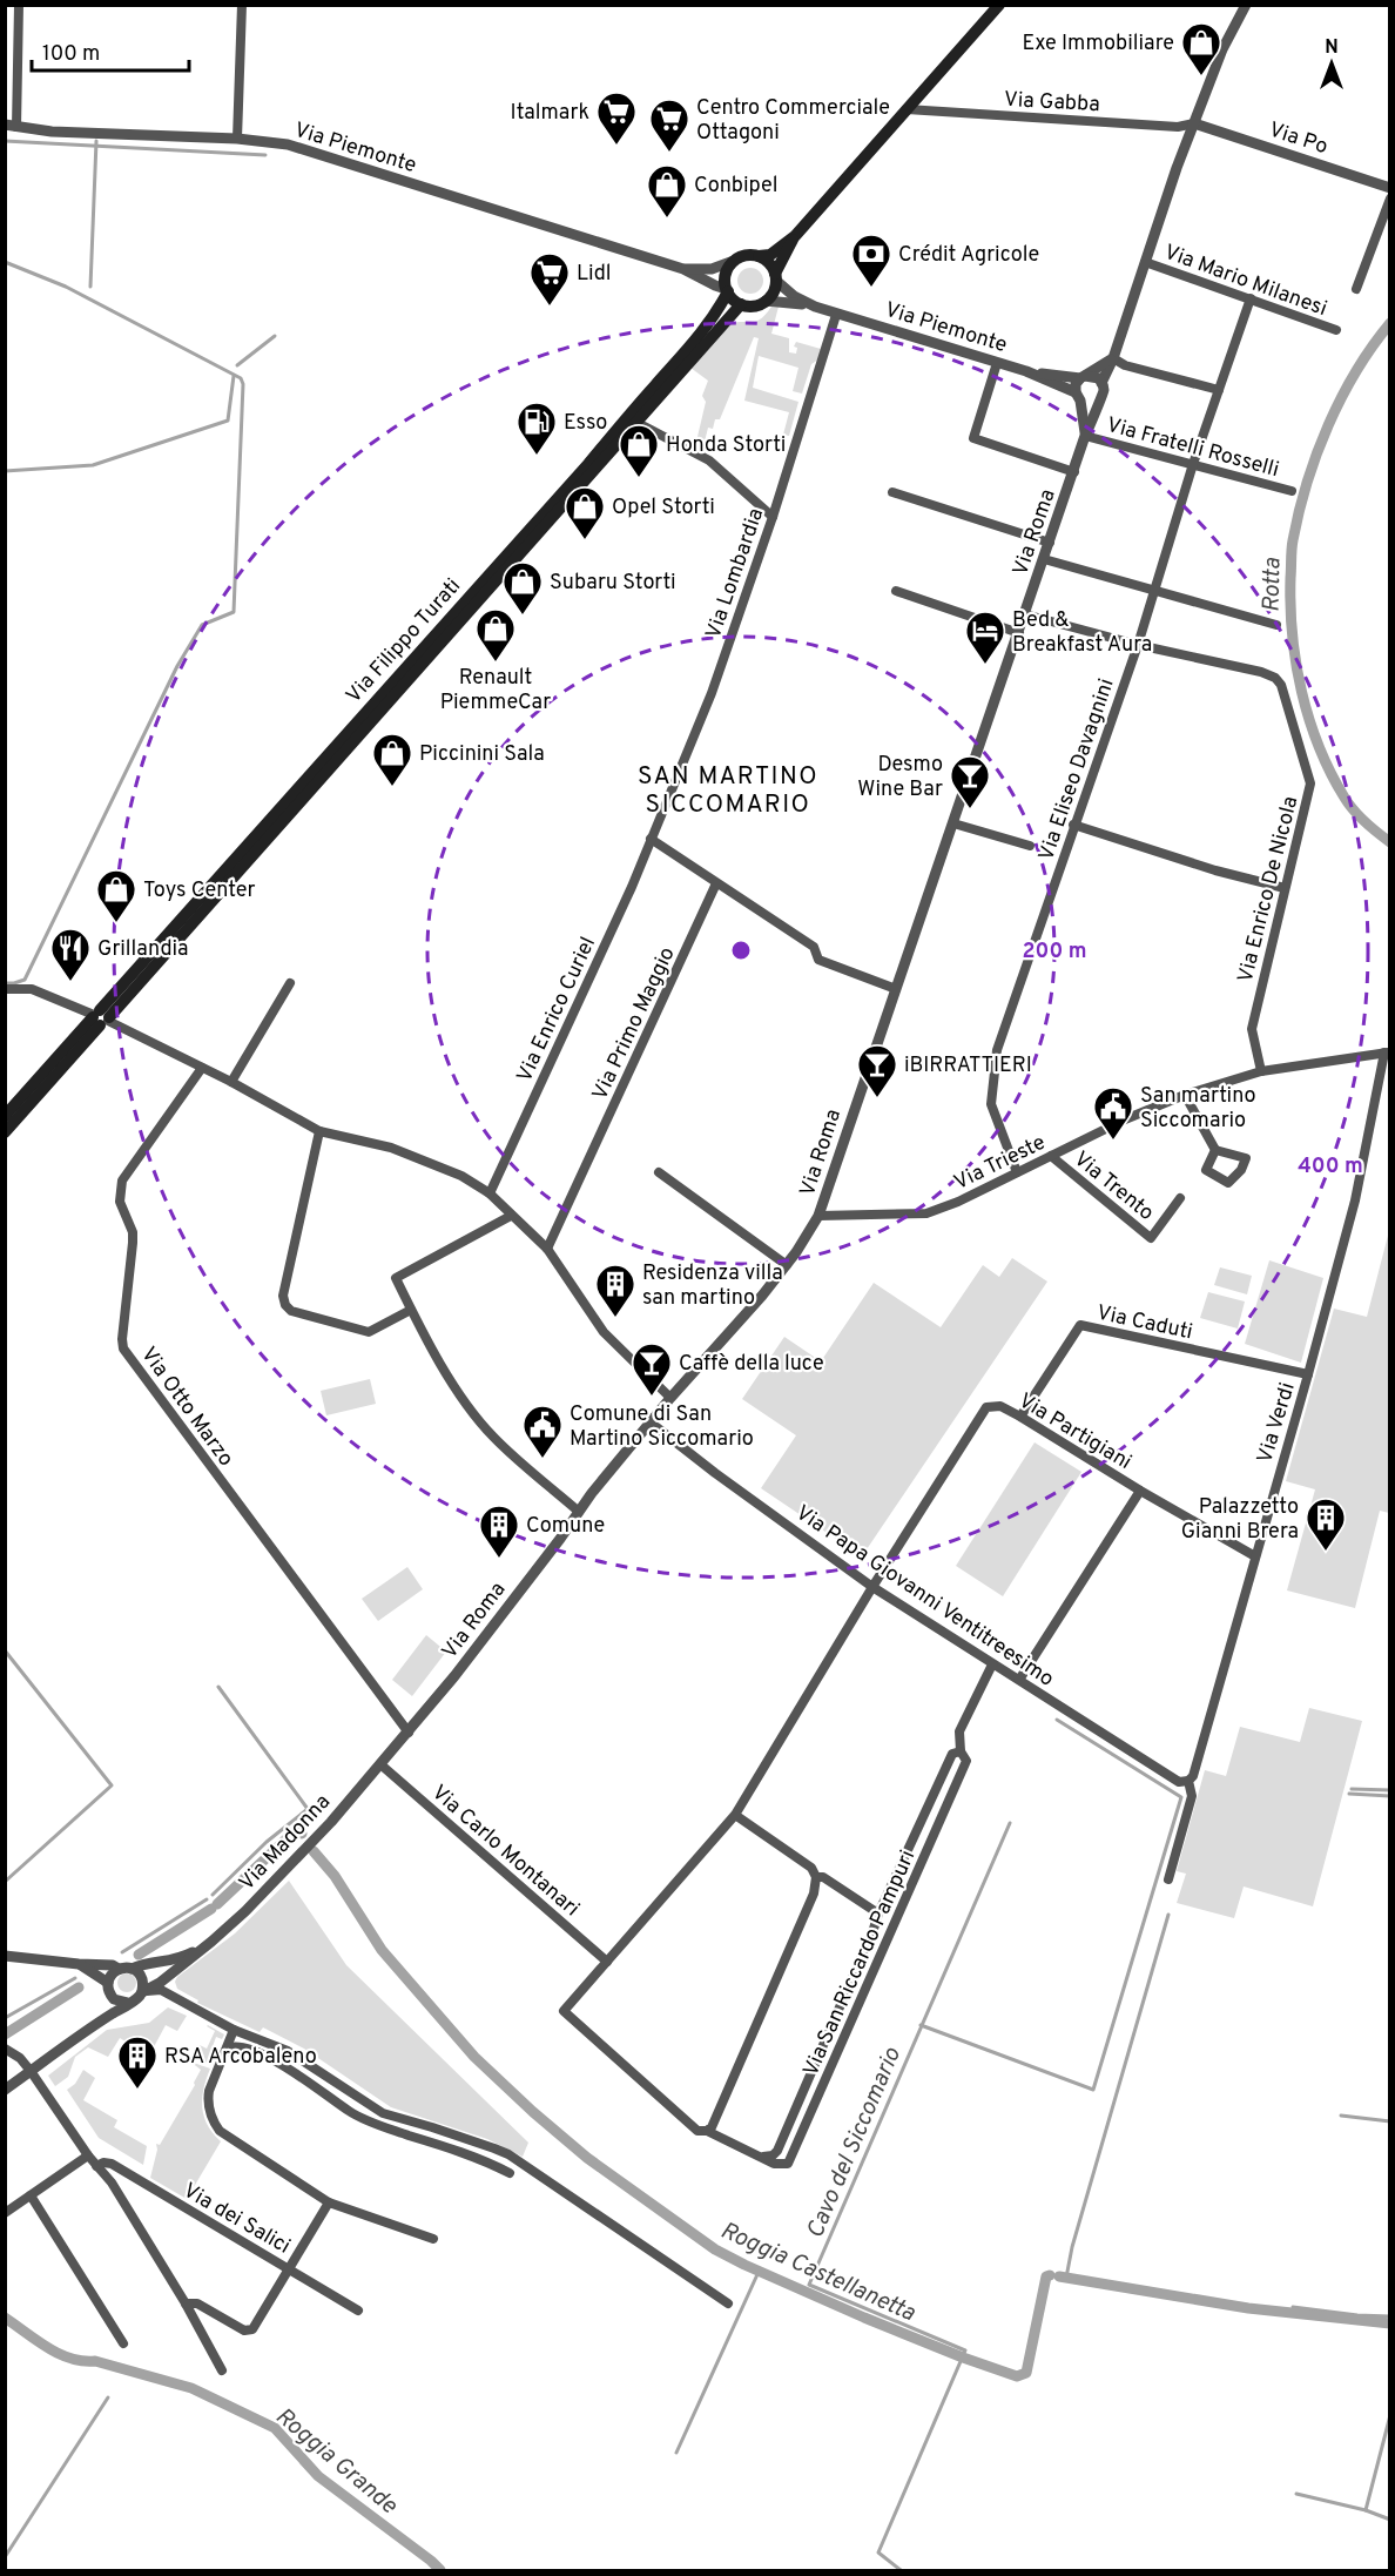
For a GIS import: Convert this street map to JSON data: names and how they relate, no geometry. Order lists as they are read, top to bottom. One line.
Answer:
{"streets":{"main road":["Via Filippo Turati"],"street":["Via Gabba","Via Po","Via Piemonte","Via Mario Milanesi","Via Fratelli Rosselli","Via Roma","Via Lombardia","Via Eliseo Davagnini","Via Enrico De Nicola","Via Enrico Curiel","Via Primo Maggio","Via Trieste","Via Trento","Via Caduti","Via Otto Marzo","Via Verdi","Via Partigiani","Via Papa Giovanni Ventitreesimo","Via Madonna","Via Carlo Montanari","Via San Riccardo Pampuri","Via dei Salici"]},"crossings":[["Via Gabba","Via Po"],["Via Piemonte","Via Roma"],["Via Piemonte","Via Lombardia"],["Via Piemonte","Via Filippo Turati"],["Via Mario Milanesi","Via Eliseo Davagnini"],["Via Fratelli Rosselli","Via Roma"],["Via Fratelli Rosselli","Via Eliseo Davagnini"],["Via Roma","Via Trieste"],["Via Roma","Via Otto Marzo"],["Via Roma","Via Papa Giovanni Ventitreesimo"],["Via Roma","Via Madonna"],["Via Roma","Via Carlo Montanari"],["Via Lombardia","Via Enrico Curiel"],["Via Eliseo Davagnini","Via Enrico De Nicola"],["Via Eliseo Davagnini","Via Trieste"],["Via Enrico De Nicola","Via Trieste"],["Via Trieste","Via Trento"],["Via Trieste","Via Verdi"],["Via Caduti","Via Verdi"],["Via Caduti","Via Partigiani"],["Via Verdi","Via Partigiani"],["Via Verdi","Via Papa Giovanni Ventitreesimo"],["Via Partigiani","Via Papa Giovanni Ventitreesimo"],["Via Papa Giovanni Ventitreesimo","Via San Riccardo Pampuri"],["Via Madonna","Via Carlo Montanari"],["Via Carlo Montanari","Via San Riccardo Pampuri"]],"districts":["SAN MARTINO SICCOMARIO"],"water":["Rotta","Cavo del Siccomario","Roggia Castellanetta","Roggia Grande"],"places":{"shop":["Exe Immobiliare","Conbipel","Honda Storti","Opel Storti","Subaru Storti","Renault PiemmeCar","Piccinini Sala","Toys Center"],"supermarket":["Italmark","Centro Commerciale Ottagoni","Lidl"],"bank":["Crédit Agricole"],"fuel station":["Esso"],"hotel":["Bed & Breakfast Aura"],"bar":["Desmo Wine Bar","iBIRRATTIERI","Caffè della luce"],"restaurant":["Grillandia"],"public building":["San martino Siccomario","Comune di San Martino Siccomario"],"building":["Residenza villa san martino","Palazzetto Gianni Brera","Comune","RSA Arcobaleno"]},"scale_bar":"100 m","north":"top","rings":["200 m","400 m"]}
